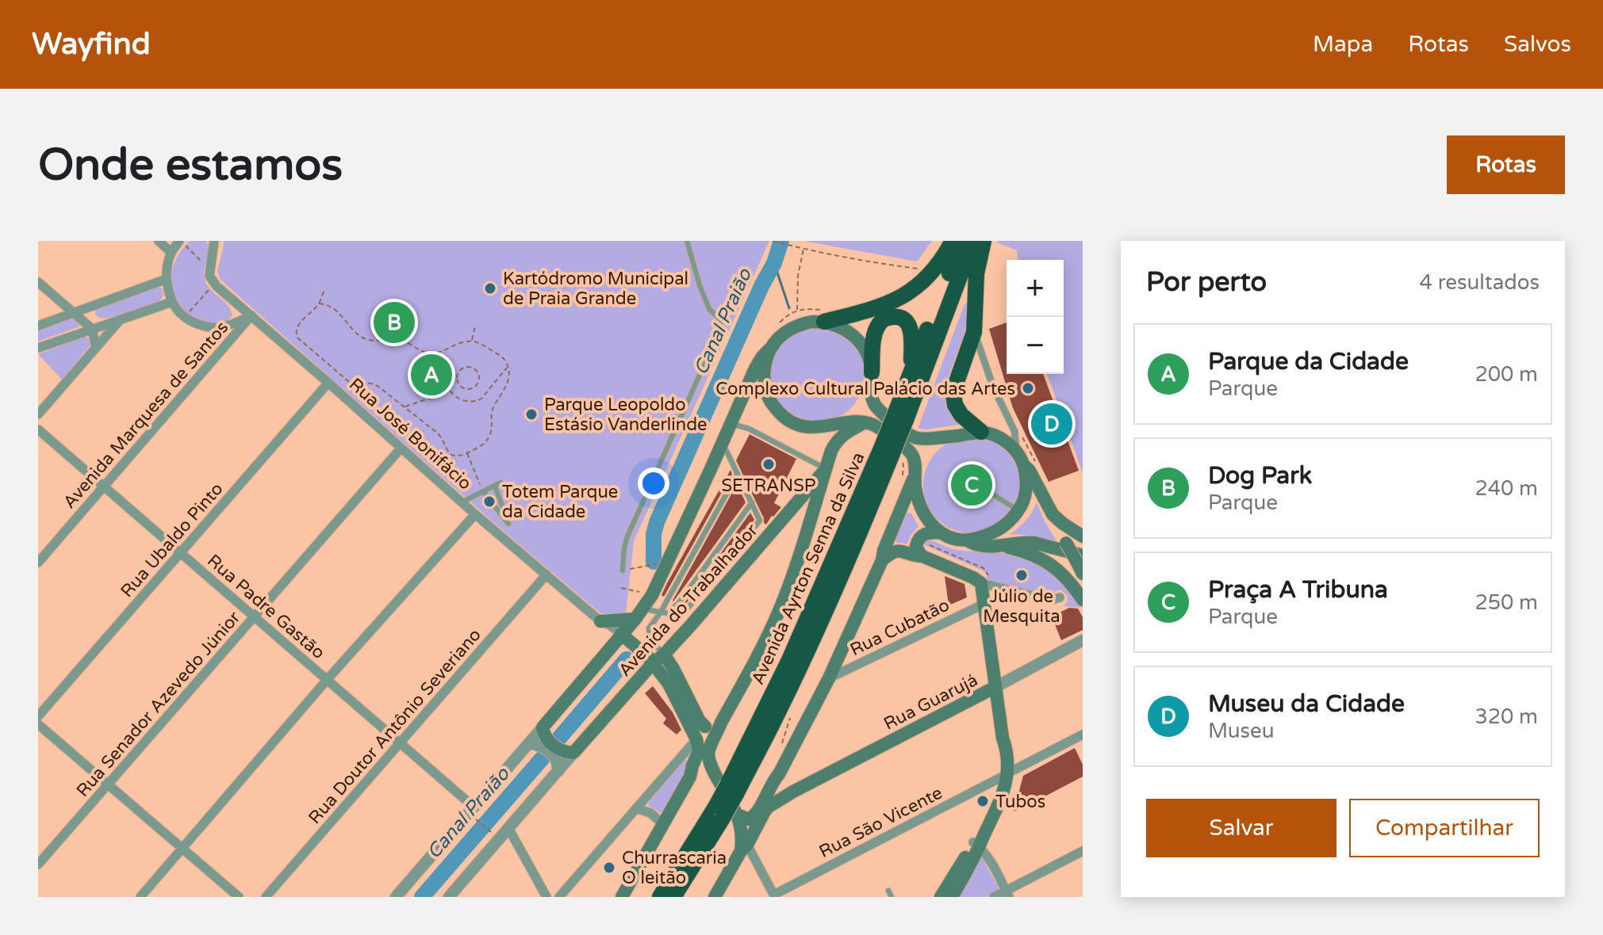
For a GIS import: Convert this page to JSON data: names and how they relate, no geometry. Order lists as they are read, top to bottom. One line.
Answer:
{"streets":{"highway":["Avenida Ayrton Senna da Silva"],"main road":["Avenida do Trabalhador","Rua Guarujá"],"street":["Avenida Marquesa de Santos","Rua José Bonifácio","Rua Ubaldo Pinto","Rua Padre Gastão","Rua Cubatão","Rua Senador Azevedo Júnior","Rua Doutor Antônio Severiano","Rua São Vicente"]},"crossings":[["Avenida Marquesa de Santos","Rua José Bonifácio"],["Avenida Marquesa de Santos","Rua Padre Gastão"],["Rua José Bonifácio","Rua Ubaldo Pinto"],["Rua José Bonifácio","Avenida do Trabalhador"],["Rua José Bonifácio","Rua Senador Azevedo Júnior"],["Rua José Bonifácio","Rua Doutor Antônio Severiano"],["Rua Ubaldo Pinto","Rua Padre Gastão"],["Avenida do Trabalhador","Rua Padre Gastão"],["Rua Padre Gastão","Rua Senador Azevedo Júnior"],["Rua Padre Gastão","Rua Doutor Antônio Severiano"]],"water":["Canal Praião"],"places":["Kartódromo Municipal de Praia Grande","Complexo Cultural Palácio das Artes","Parque Leopoldo Estásio Vanderlinde","SETRANSP","Totem Parque da Cidade","Júlio de Mesquita","Tubos","Churrascaria O leitão"],"page":{"header":"Wayfind","nav":["Mapa","Rotas","Salvos"],"buttons":["Rotas",["Salvar","Compartilhar"]],"title":"Onde estamos","heading":["Por perto","4 resultados"],"map_buttons":["+","−"],"pins":["B","A","D","C"],"list":[{"mark":"A","name":"Parque da Cidade","note":"Parque","value":"200 m"},{"mark":"B","name":"Dog Park","note":"Parque","value":"240 m"},{"mark":"C","name":"Praça A Tribuna","note":"Parque","value":"250 m"},{"mark":"D","name":"Museu da Cidade","note":"Museu","value":"320 m"}]}}
